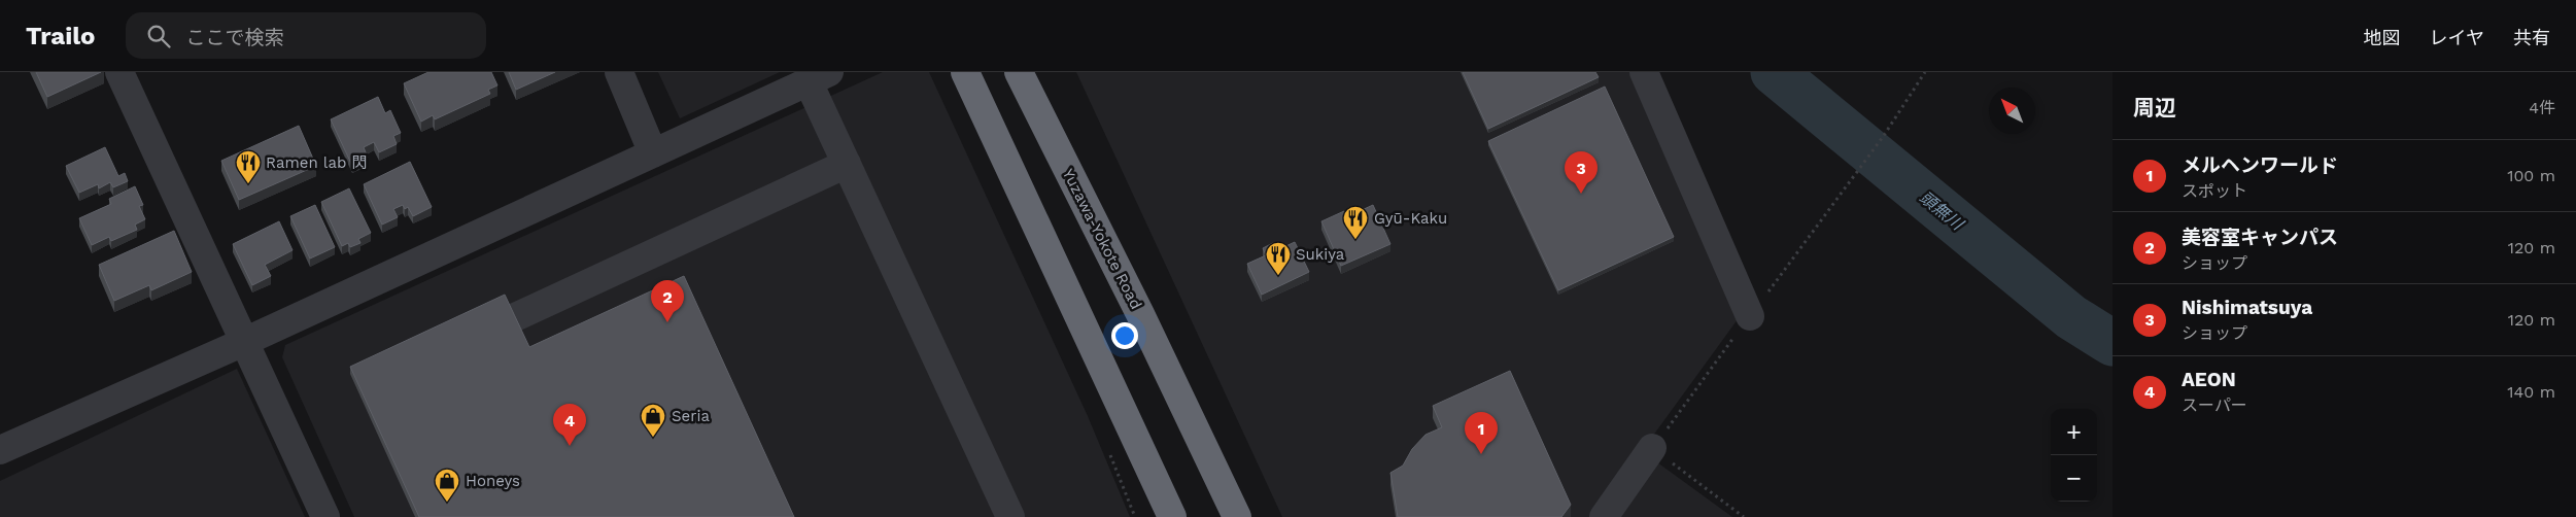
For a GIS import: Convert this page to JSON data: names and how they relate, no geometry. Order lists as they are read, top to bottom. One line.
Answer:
{"streets":{"highway":["Yuzawa-Yokote Road"]},"water":["頭無川"],"places":{"restaurant":["Ramen lab 閃","Gyū-Kaku","Sukiya"],"shop":["Seria","Honeys"]},"north":"top left","page":{"header":"Trailo","search":"ここで検索","nav":["地図","レイヤ","共有"],"heading":["周辺","4件"],"list":[{"mark":"1","name":"メルヘンワールド","note":"スポット","value":"100 m"},{"mark":"2","name":"美容室キャンパス","note":"ショップ","value":"120 m"},{"mark":"3","name":"Nishimatsuya","note":"ショップ","value":"120 m"},{"mark":"4","name":"AEON","note":"スーパー","value":"140 m"}],"pins":["3","2","4","1"],"map_buttons":["+","−"]}}
